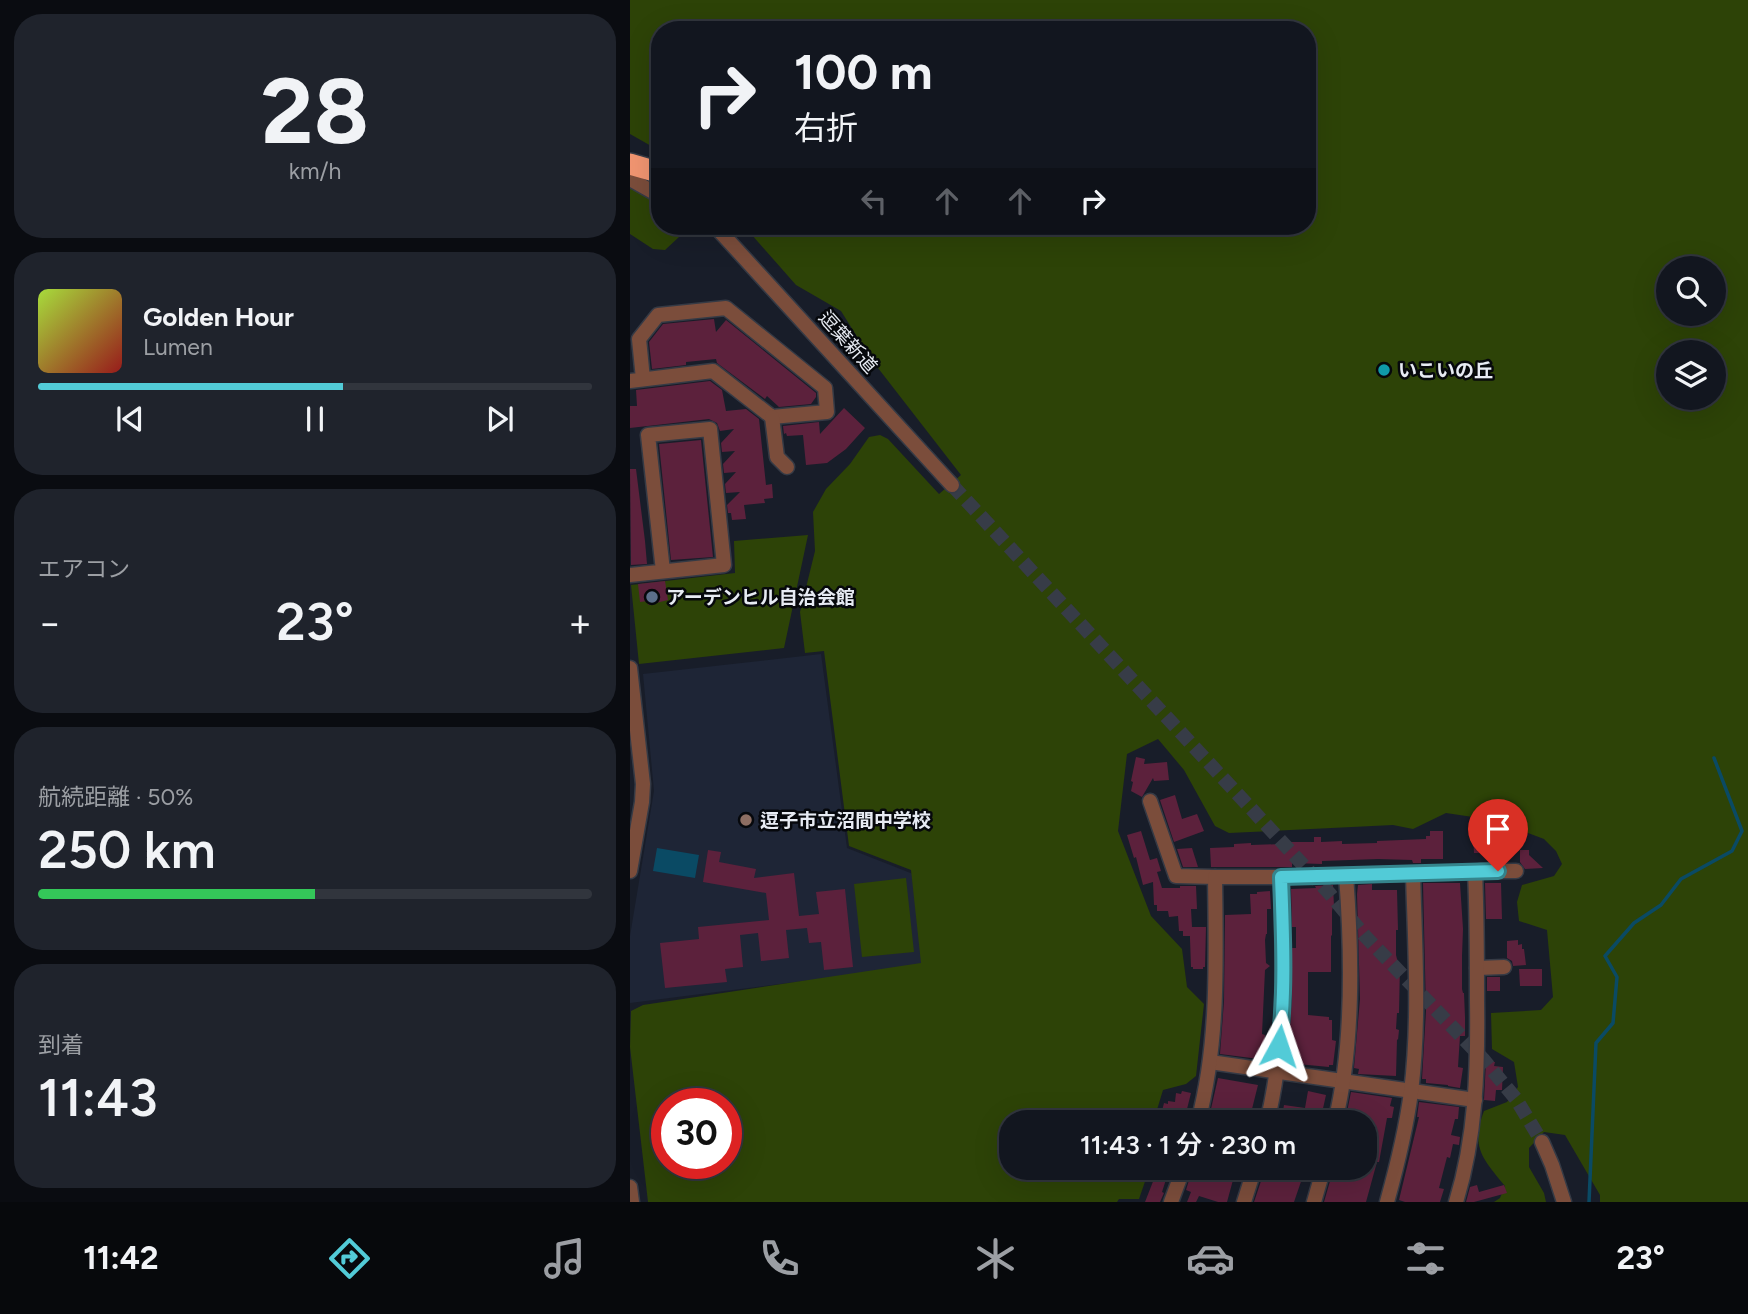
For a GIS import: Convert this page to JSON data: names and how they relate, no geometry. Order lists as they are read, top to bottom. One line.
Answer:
{"streets":{"street":["逗葉新道"]},"places":["いこいの丘","アーデンヒル自治会館","逗子市立沼間中学校"],"page":{"tile":[["28","km/h"],"エアコン",["航続距離 · 50%","250 km"],["到着","11:43"]],"turn":["100 m","右折"],"song":["Golden Hour","Lumen"],"heat":["−","23°","+"],"limit":"30","trip":"11:43 · 1 分 · 230 m","tabs":["11:42","23°"]}}
